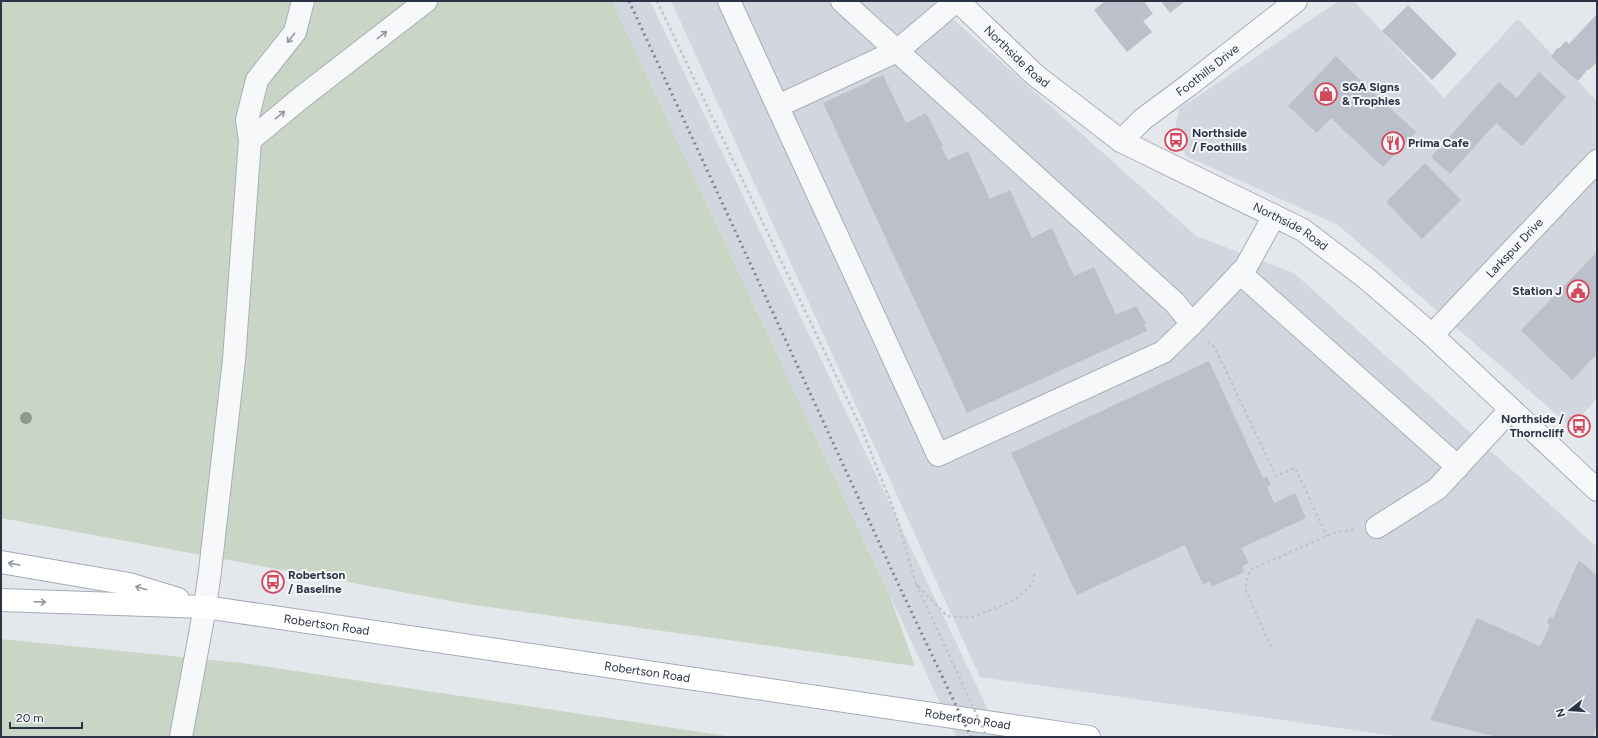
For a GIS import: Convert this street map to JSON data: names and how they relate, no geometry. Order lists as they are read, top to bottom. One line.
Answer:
{"streets":{"main road":["Robertson Road"],"street":["Northside Road","Foothills Drive","Larkspur Drive"]},"crossings":[["Northside Road","Foothills Drive"],["Northside Road","Larkspur Drive"]],"places":{"shop":["SGA Signs & Trophies"],"bus stop":["Northside / Foothills","Northside / Thorncliff","Robertson / Baseline"],"restaurant":["Prima Cafe"],"public building":["Station J"]},"scale_bar":"20 m","north":"left"}
